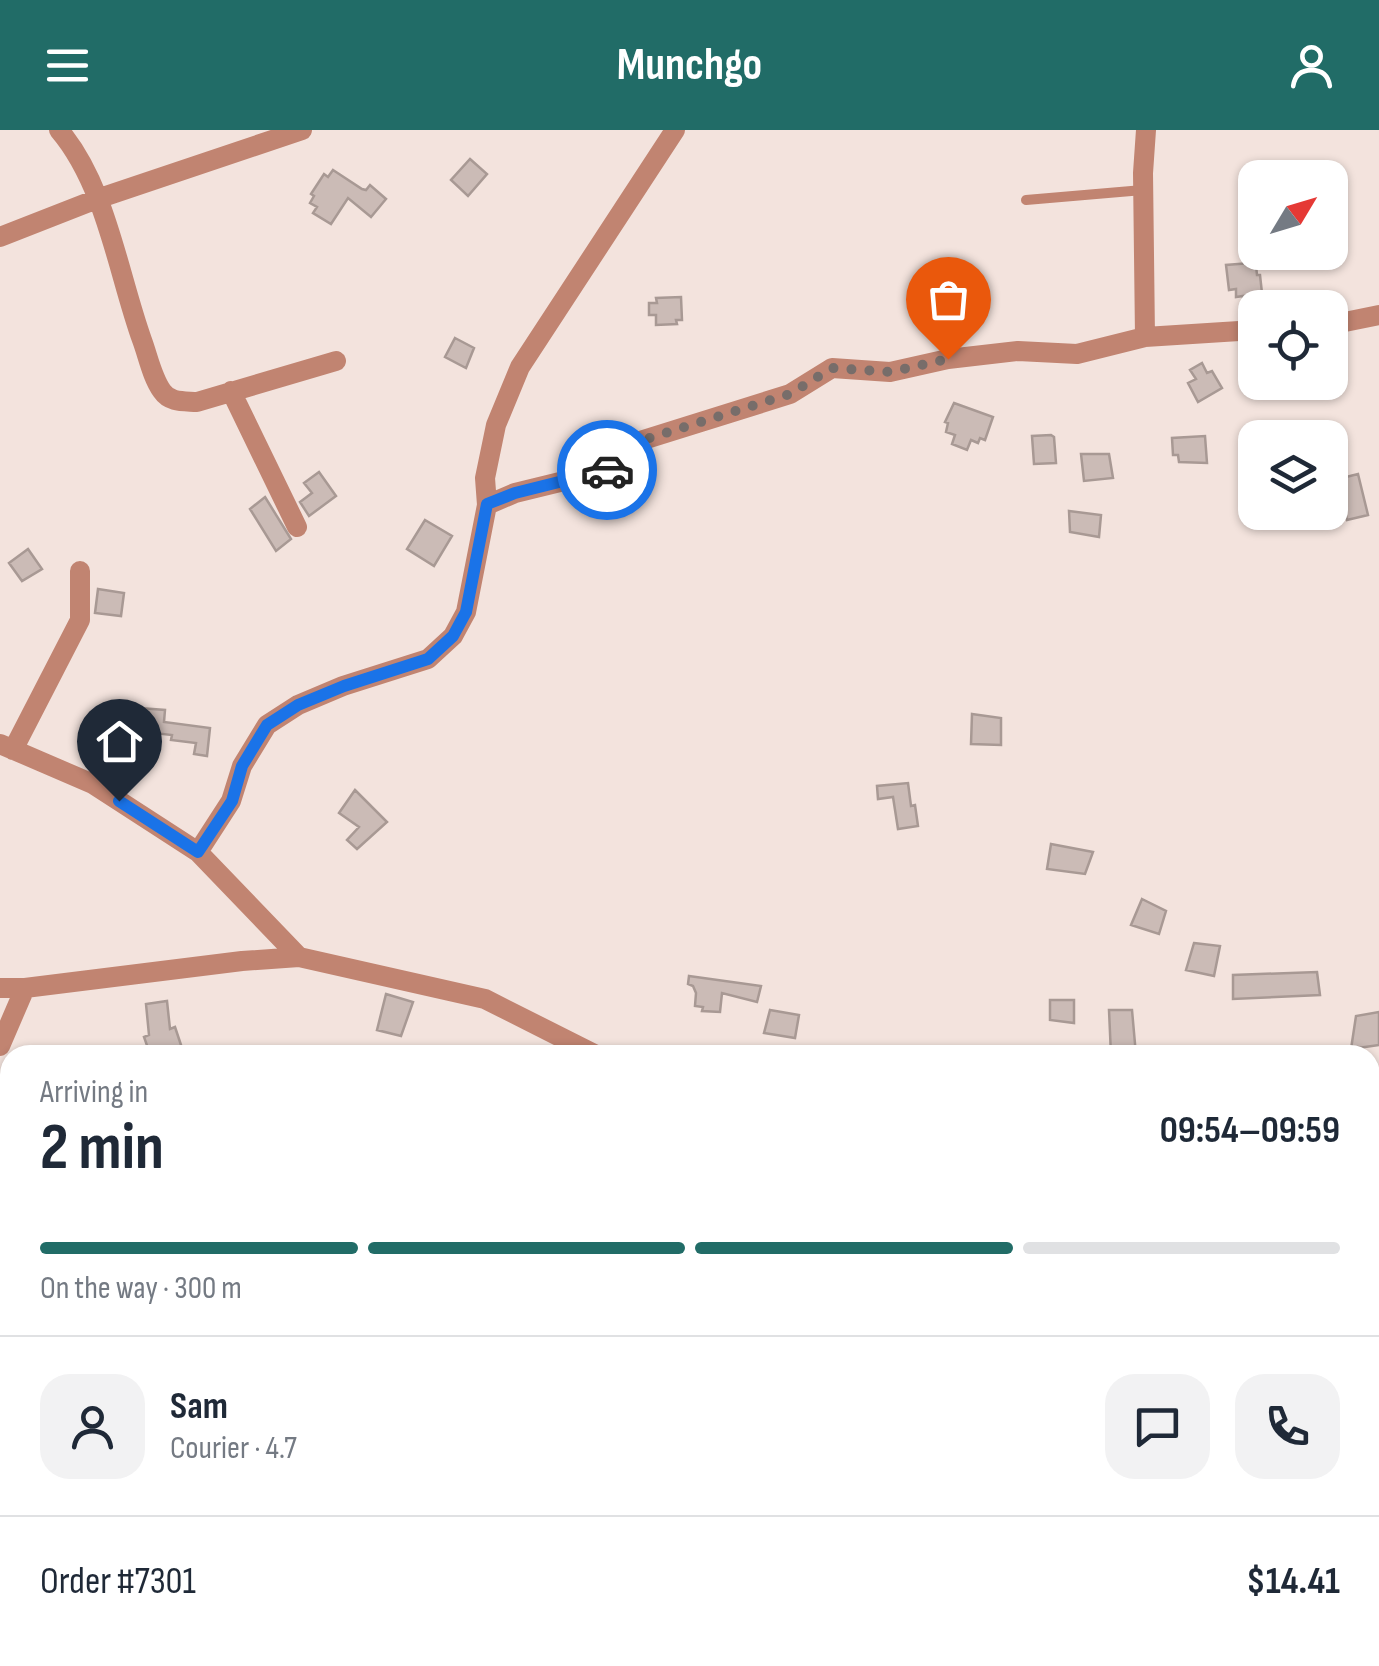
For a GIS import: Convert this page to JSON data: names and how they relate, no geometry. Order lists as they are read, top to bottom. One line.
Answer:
{"north":"top right","page":{"header":"Munchgo","heading":["2 min","Arriving in","09:54–09:59"],"panel":["Sam","Courier · 4.7","Order #7301","$14.41"],"bar":"On the way · 300 m"}}
